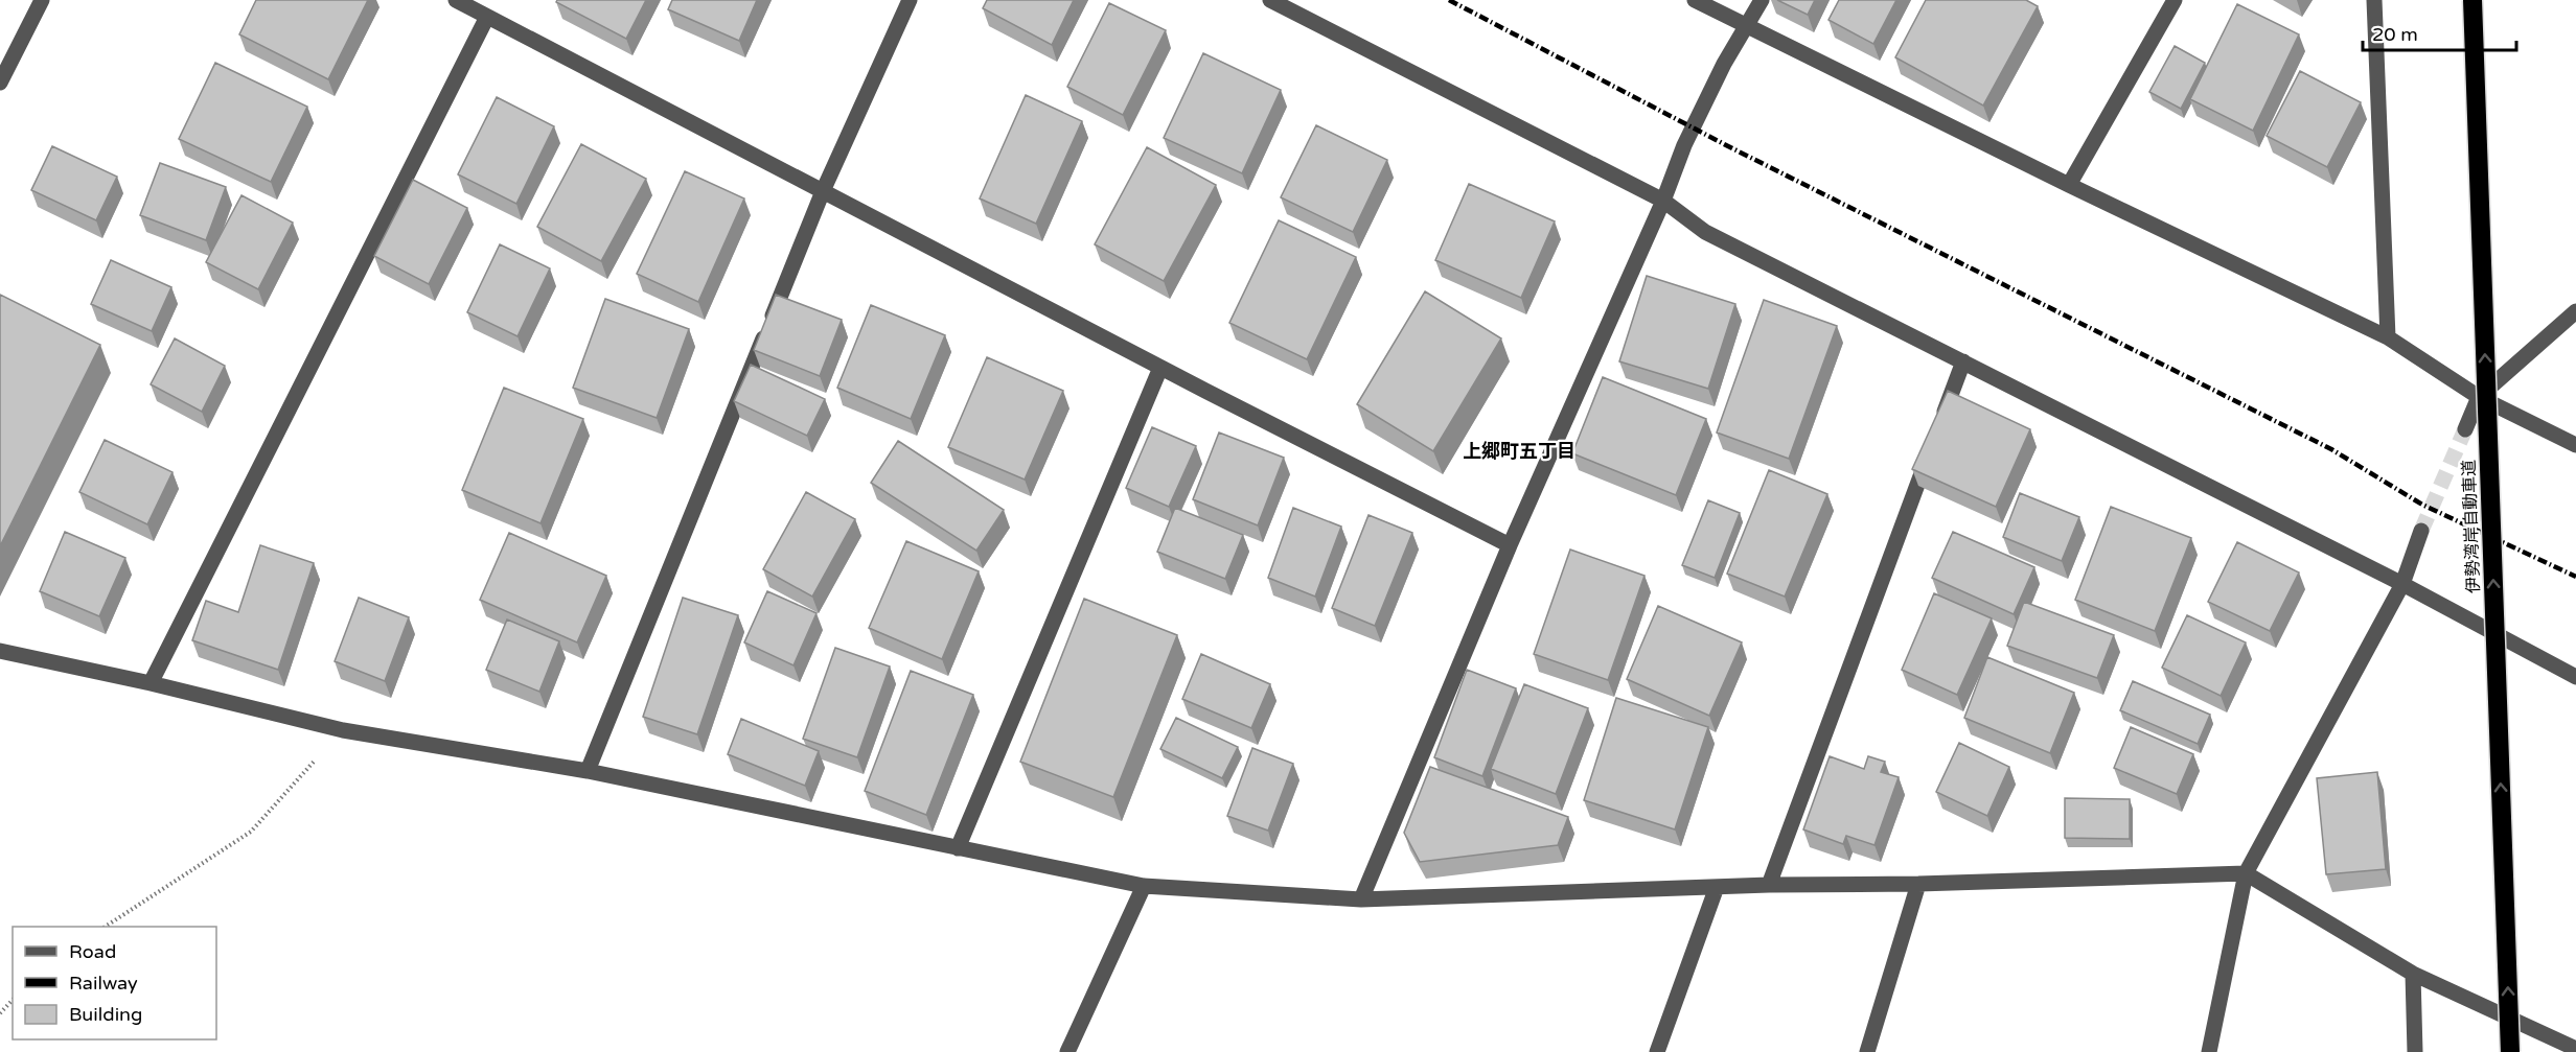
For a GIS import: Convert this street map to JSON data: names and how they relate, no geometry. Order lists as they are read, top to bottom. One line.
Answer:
{"streets":{"highway":["伊勢湾岸自動車道"]},"one_way":["伊勢湾岸自動車道"],"districts":["上郷町五丁目"],"legend":["Road","Railway","Building"],"scale_bar":"20 m"}
